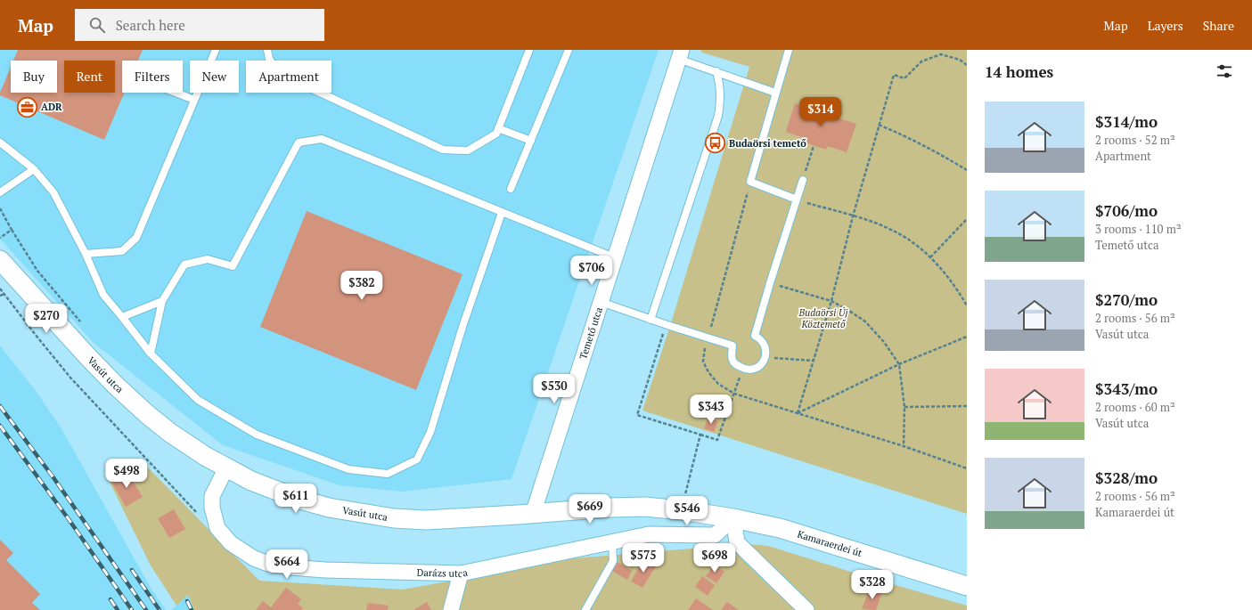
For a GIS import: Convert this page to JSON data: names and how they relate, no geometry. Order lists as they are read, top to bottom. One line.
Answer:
{"streets":{"street":["Temető utca","Vasút utca","Kamaraerdei út","Darázs utca"]},"crossings":[["Temető utca","Vasút utca"],["Vasút utca","Kamaraerdei út"],["Vasút utca","Darázs utca"],["Kamaraerdei út","Darázs utca"]],"parks":["Budaörsi Új Köztemető"],"places":{"office":["ADR"],"bus stop":["Budaörsi temető"]},"page":{"header":"Map","search":"Search here","nav":["Map","Layers","Share"],"heading":"14 homes","chip":["Buy","Rent","Filters","New","Apartment"],"list":[{"name":"$314/mo","note":"2 rooms · 52 m² · Apartment"},{"name":"$706/mo","note":"3 rooms · 110 m² · Temető utca"},{"name":"$270/mo","note":"2 rooms · 56 m² · Vasút utca"},{"name":"$343/mo","note":"2 rooms · 60 m² · Vasút utca"},{"name":"$328/mo","note":"2 rooms · 56 m² · Kamaraerdei út"}],"price":["$314","$706","$382","$270","$530","$343","$498","$611","$669","$546","$575","$698","$664","$328"]}}
